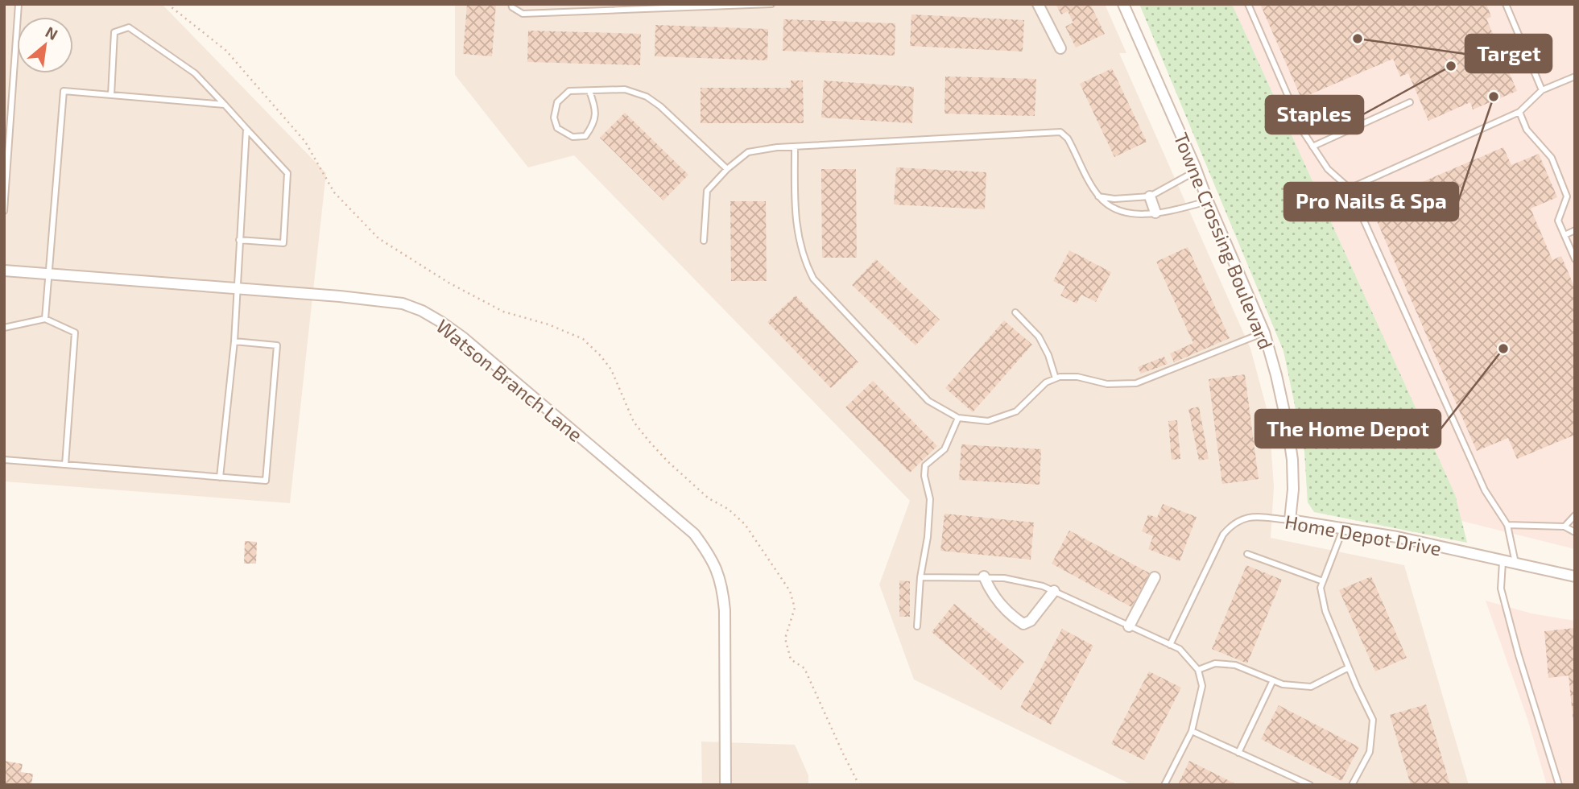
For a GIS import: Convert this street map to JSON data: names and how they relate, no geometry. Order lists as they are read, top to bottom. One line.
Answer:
{"streets":{"street":["Towne Crossing Boulevard","Watson Branch Lane","Home Depot Drive"]},"crossings":[["Towne Crossing Boulevard","Home Depot Drive"]],"places":["Target","Staples","Pro Nails & Spa","The Home Depot"],"north":"top right"}
